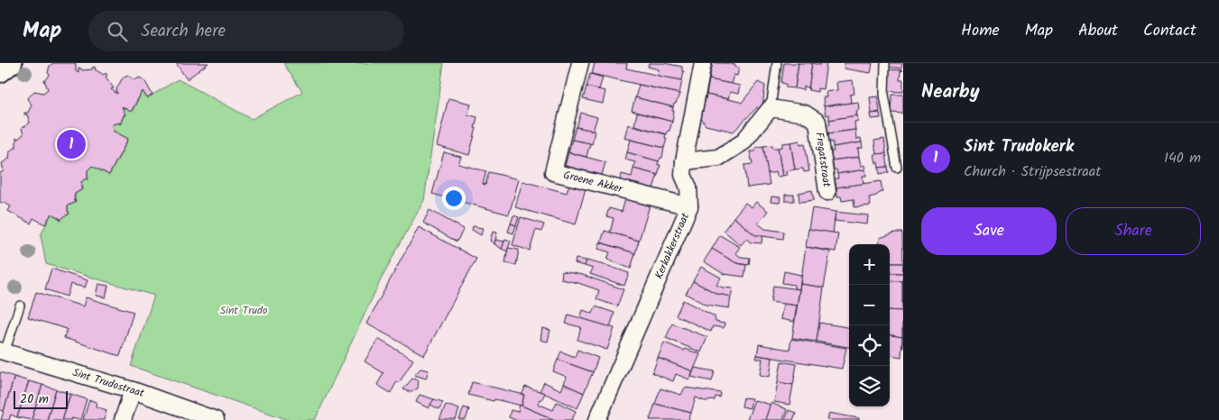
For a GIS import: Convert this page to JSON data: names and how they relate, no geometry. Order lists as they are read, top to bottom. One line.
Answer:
{"streets":{"street":["Fregatstraat","Groene Akker","Kerkakkerstraat","Sint Trudostraat"]},"crossings":[["Groene Akker","Kerkakkerstraat"]],"parks":["Sint Trudo"],"scale_bar":"20 m","page":{"header":"Map","search":"Search here","nav":["Home","Map","About","Contact"],"heading":"Nearby","list":[{"mark":"1","name":"Sint Trudokerk","note":"Church · Strijpsestraat","value":"140 m"}],"pins":"1","buttons":["Save","Share"],"map_buttons":["+","−"],"scale":"20 m"}}
